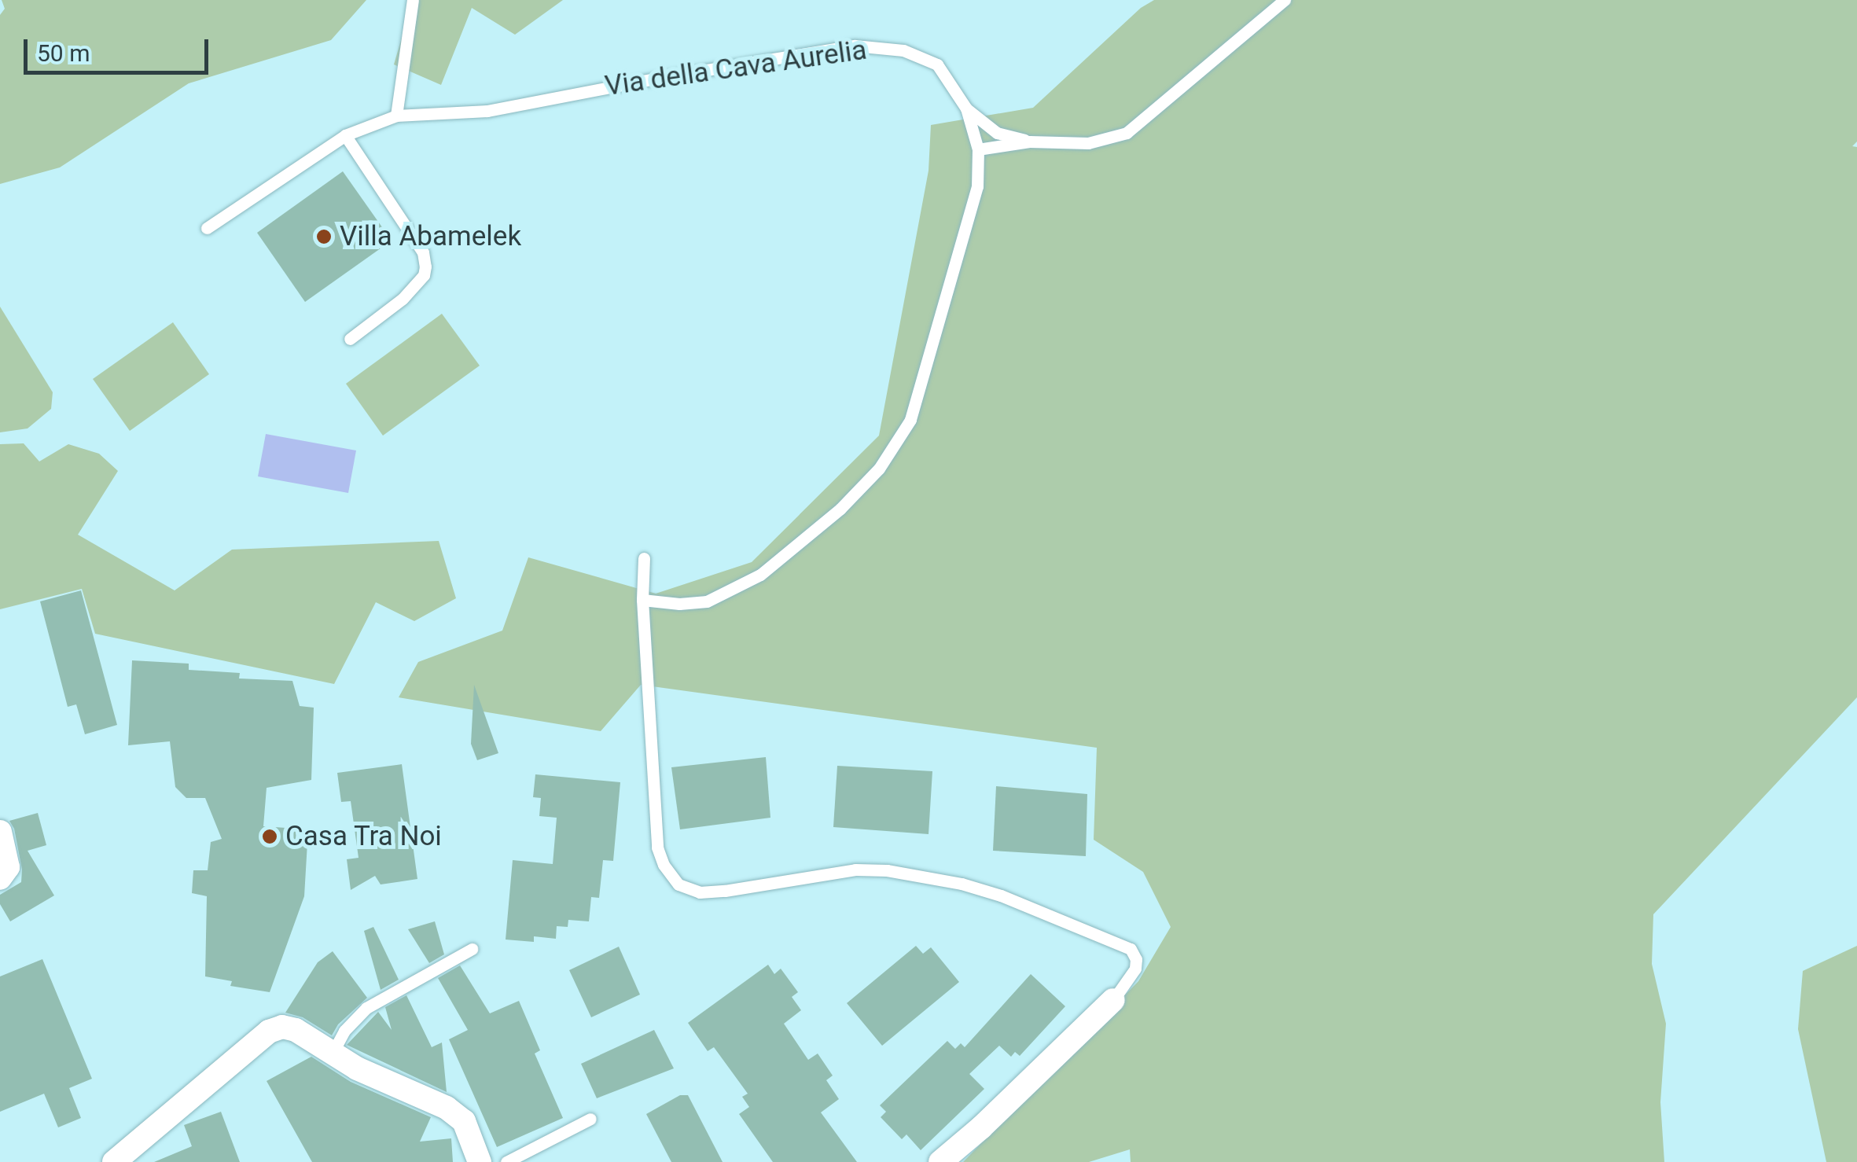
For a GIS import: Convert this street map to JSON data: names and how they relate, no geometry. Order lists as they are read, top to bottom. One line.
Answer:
{"streets":{"lane":["Via della Cava Aurelia"]},"places":["Villa Abamelek","Casa Tra Noi"],"scale_bar":"50 m"}
